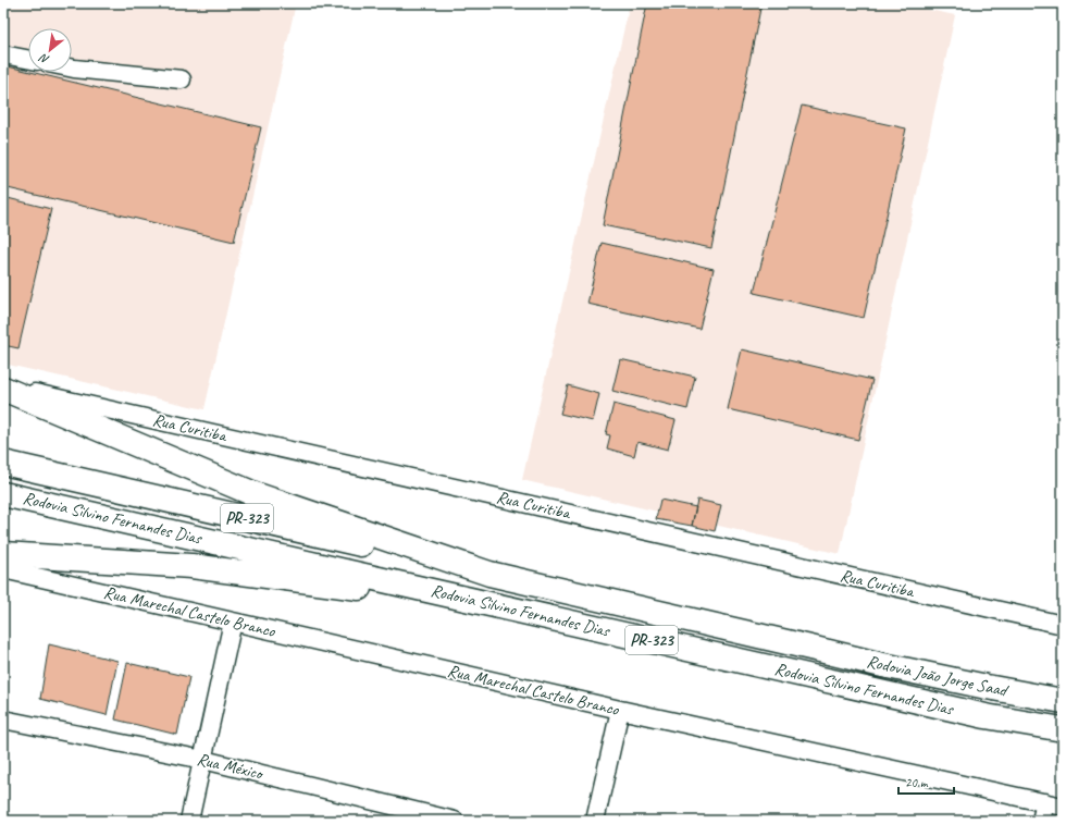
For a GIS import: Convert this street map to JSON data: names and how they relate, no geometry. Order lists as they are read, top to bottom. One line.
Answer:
{"streets":{"highway":["Rodovia Silvino Fernandes Dias","PR-323","Rodovia João Jorge Saad"],"street":["Rua Curitiba","Rua Marechal Castelo Branco","Rua México"]},"crossings":[["Rodovia Silvino Fernandes Dias","Rodovia João Jorge Saad"]],"scale_bar":"20 m","north":"bottom left"}
